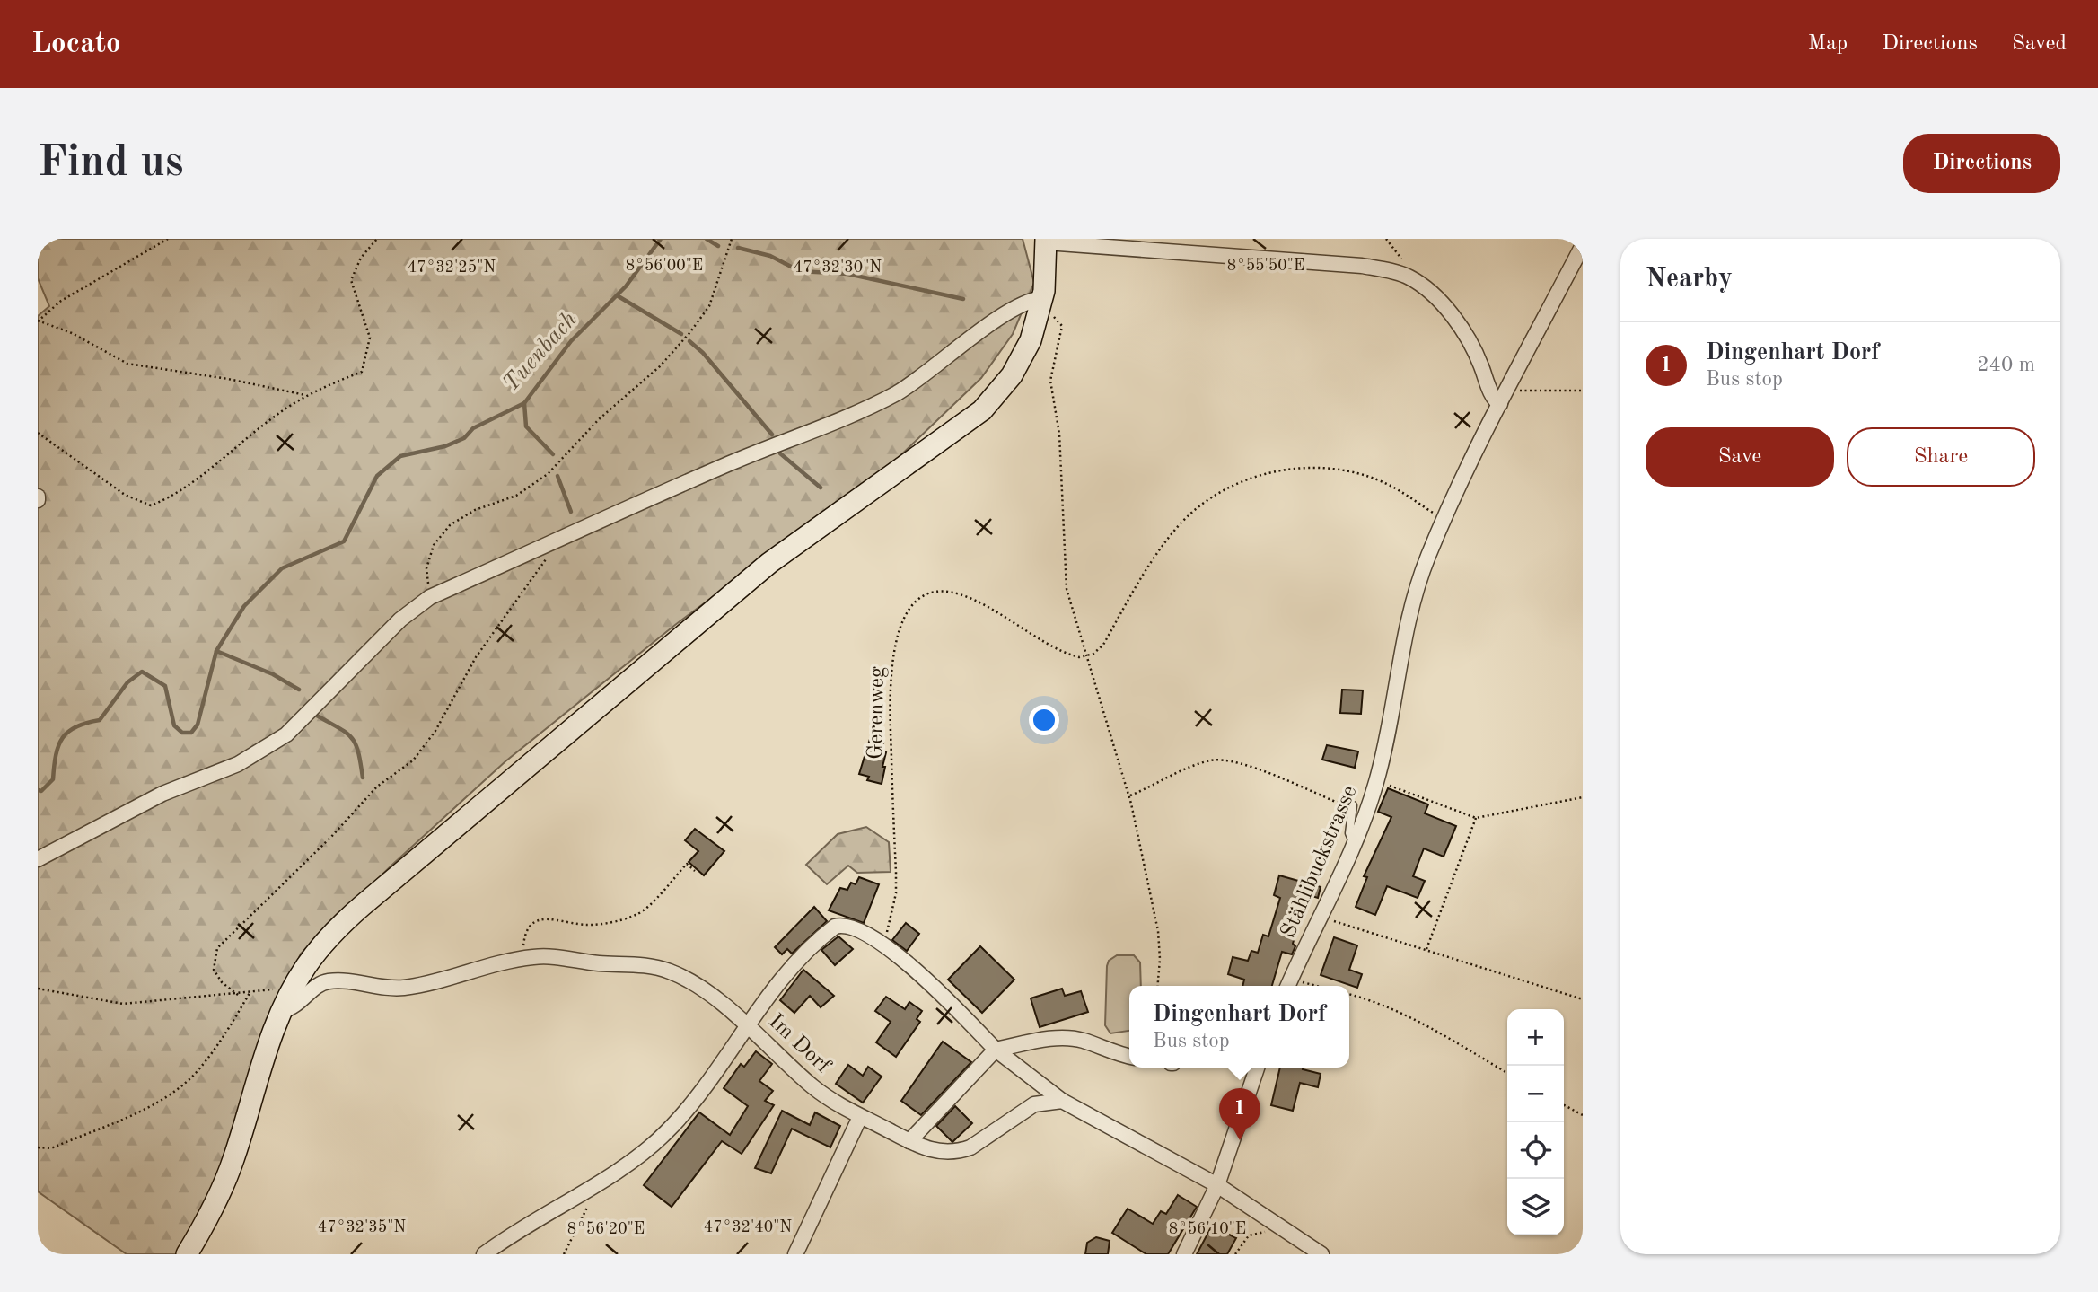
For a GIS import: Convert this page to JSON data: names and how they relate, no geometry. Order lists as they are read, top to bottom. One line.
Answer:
{"streets":{"street":["Stählibuckstrasse","Im Dorf"],"path":["Gerenweg"]},"crossings":[["Gerenweg","Im Dorf"]],"water":["Tuenbach"],"page":{"header":"Locato","nav":["Map","Directions","Saved"],"buttons":["Directions",["Save","Share"]],"title":"Find us","heading":"Nearby","list":[{"mark":"1","name":"Dingenhart Dorf","note":"Bus stop","value":"240 m"}],"popup":["Dingenhart Dorf","Bus stop"],"map_buttons":["+","−"],"pins":"1"},"coordinates":["8°56'00\"E","8°55'50\"E","47°32'25\"N","47°32'30\"N","47°32'35\"N","47°32'40\"N","8°56'20\"E","8°56'10\"E"]}
